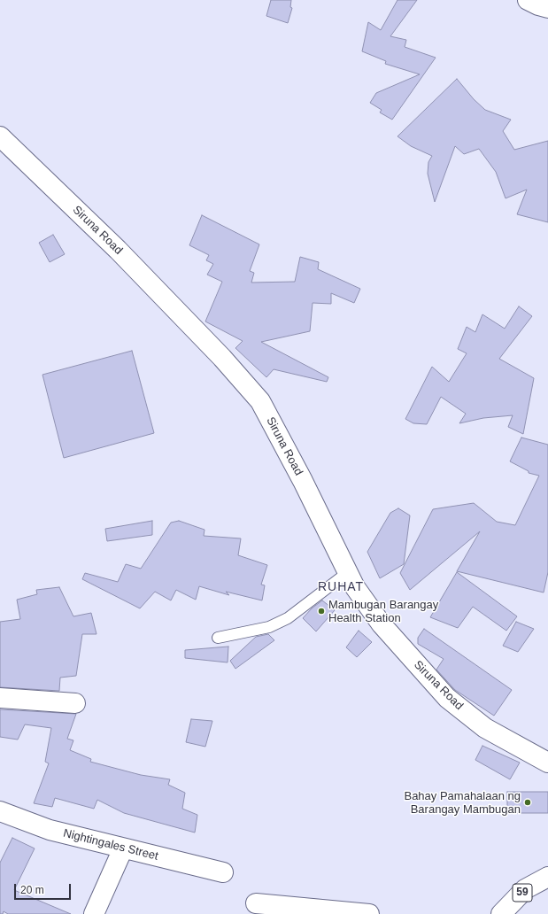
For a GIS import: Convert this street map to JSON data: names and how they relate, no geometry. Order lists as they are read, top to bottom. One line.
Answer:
{"streets":{"street":["Siruna Road","Nightingales Street","59"]},"districts":["RUHAT"],"places":["Mambugan Barangay Health Station","Bahay Pamahalaan ng Barangay Mambugan"],"scale_bar":"20 m"}
